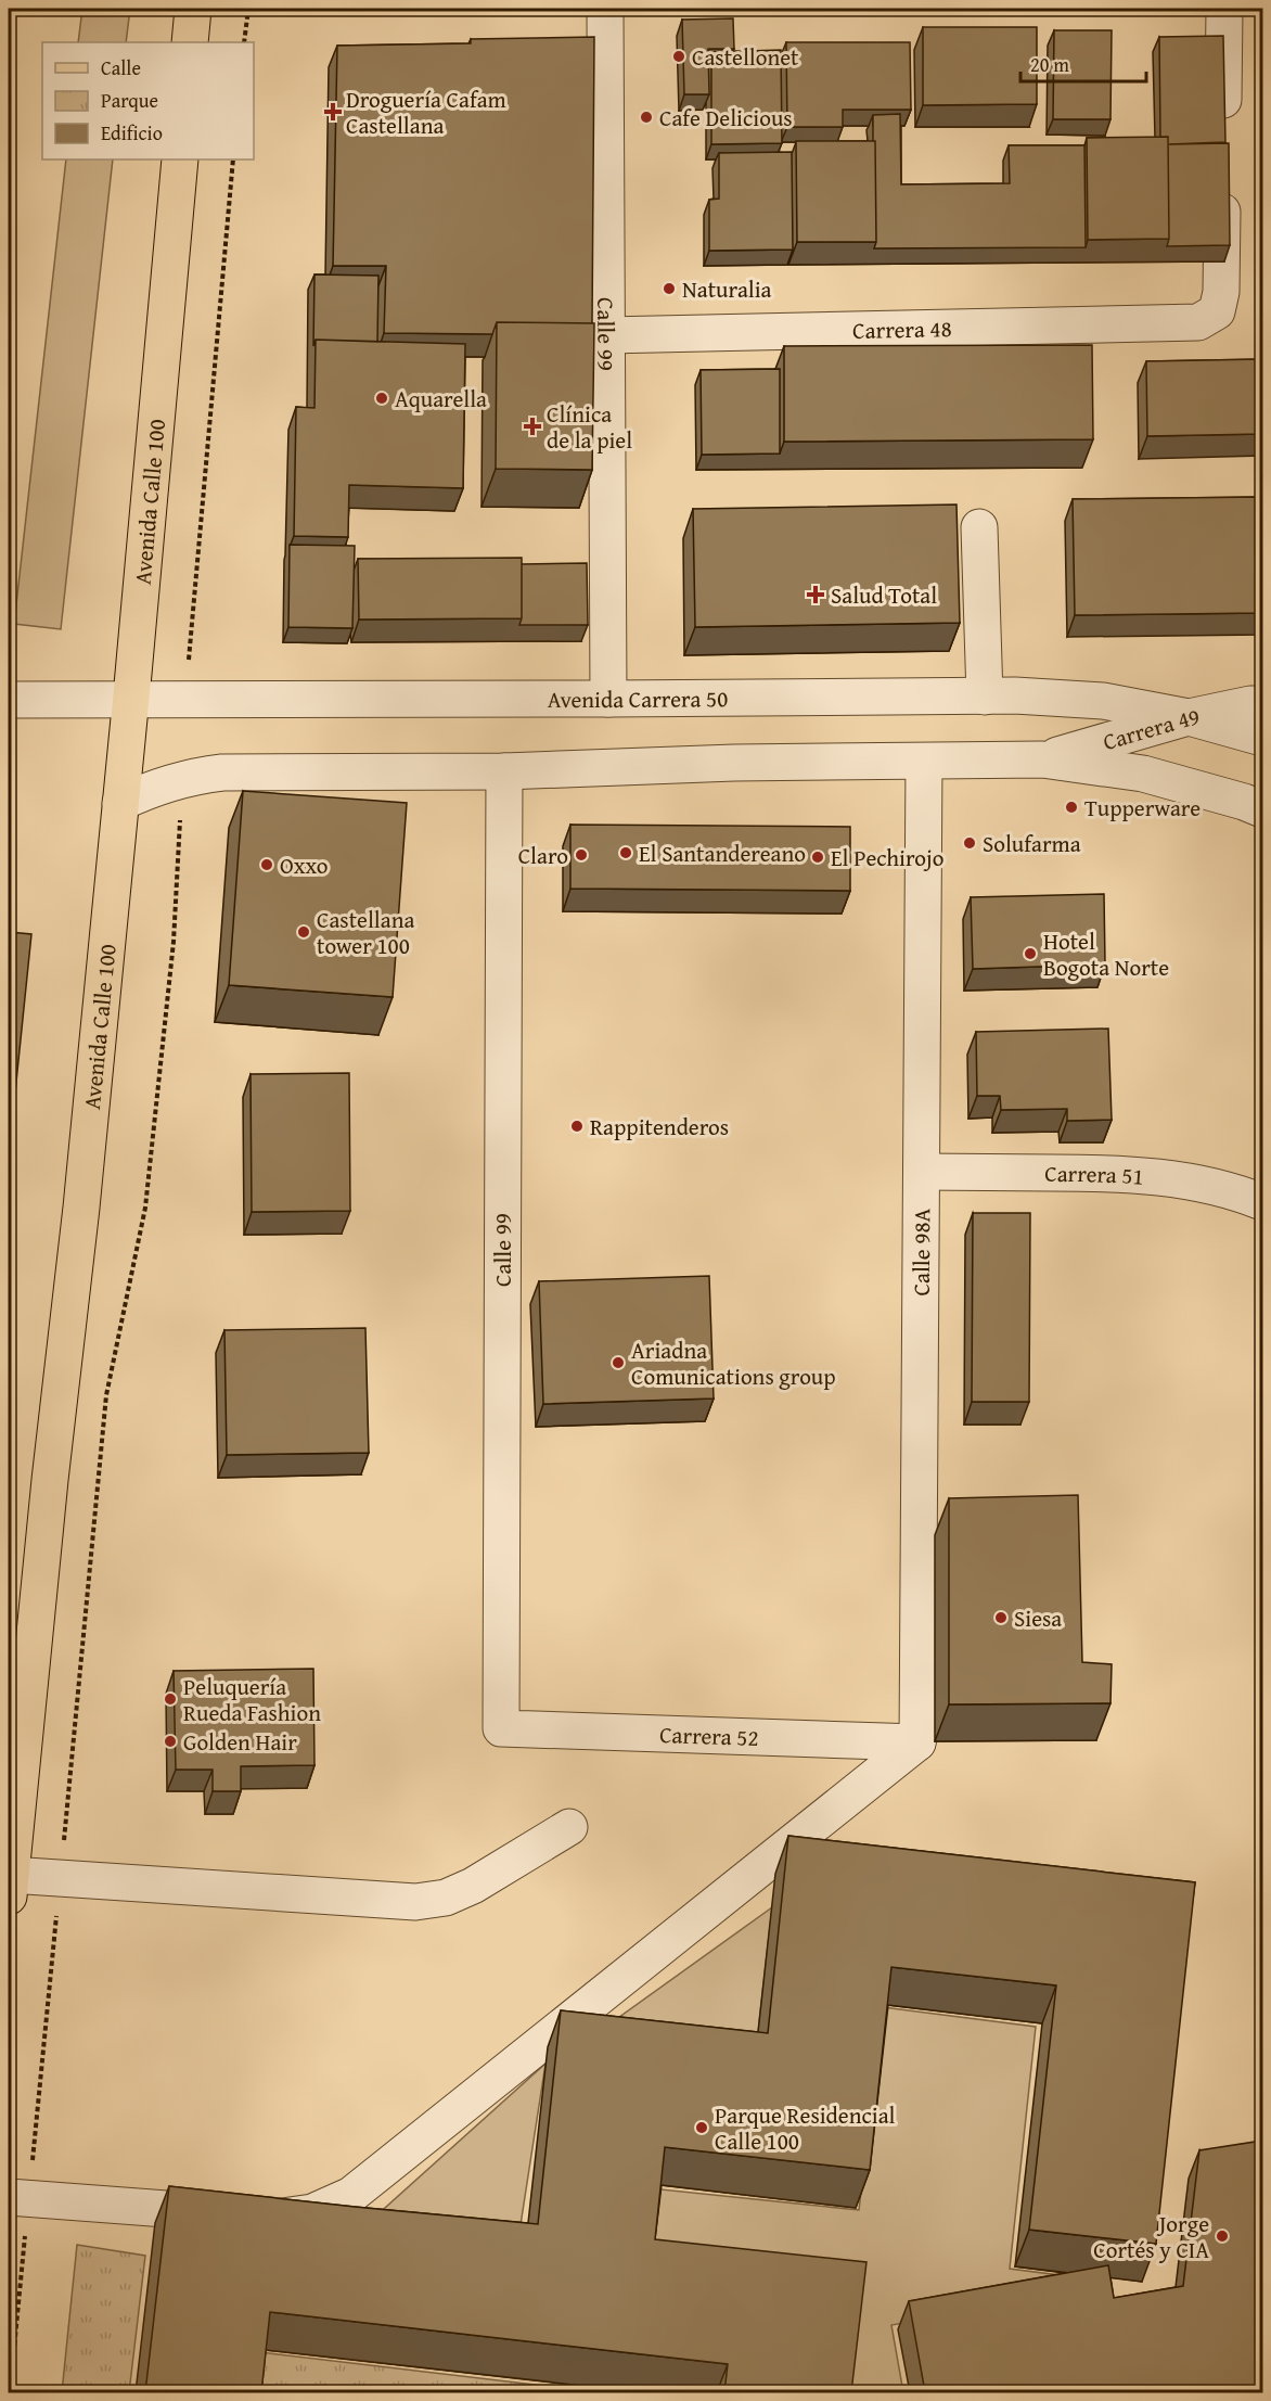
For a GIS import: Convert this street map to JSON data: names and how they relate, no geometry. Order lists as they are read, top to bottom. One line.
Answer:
{"streets":{"main road":["Avenida Calle 100"],"street":["Carrera 48","Calle 99","Avenida Carrera 50","Carrera 49","Carrera 51","Calle 98A","Carrera 52"]},"crossings":[["Carrera 48","Calle 99"],["Calle 99","Avenida Carrera 50"],["Calle 99","Carrera 52"],["Avenida Calle 100","Avenida Carrera 50"],["Avenida Carrera 50","Carrera 49"],["Carrera 51","Calle 98A"],["Calle 98A","Carrera 52"]],"places":{"other":["Castellonet","Cafe Delicious","Naturalia","Aquarella","Tupperware","Solufarma","El Santandereano","Claro","El Pechirojo","Oxxo","Castellana tower 100","Hotel Bogota Norte","Rappitenderos","Ariadna Comunications group","Siesa","Peluquería Rueda Fashion","Golden Hair","Parque Residencial Calle 100","Jorge Cortés y CIA"],"health":["Droguería Cafam Castellana","Clínica de la piel","Salud Total"]},"legend":["Calle","Parque","Edificio"],"scale_bar":"20 m"}
